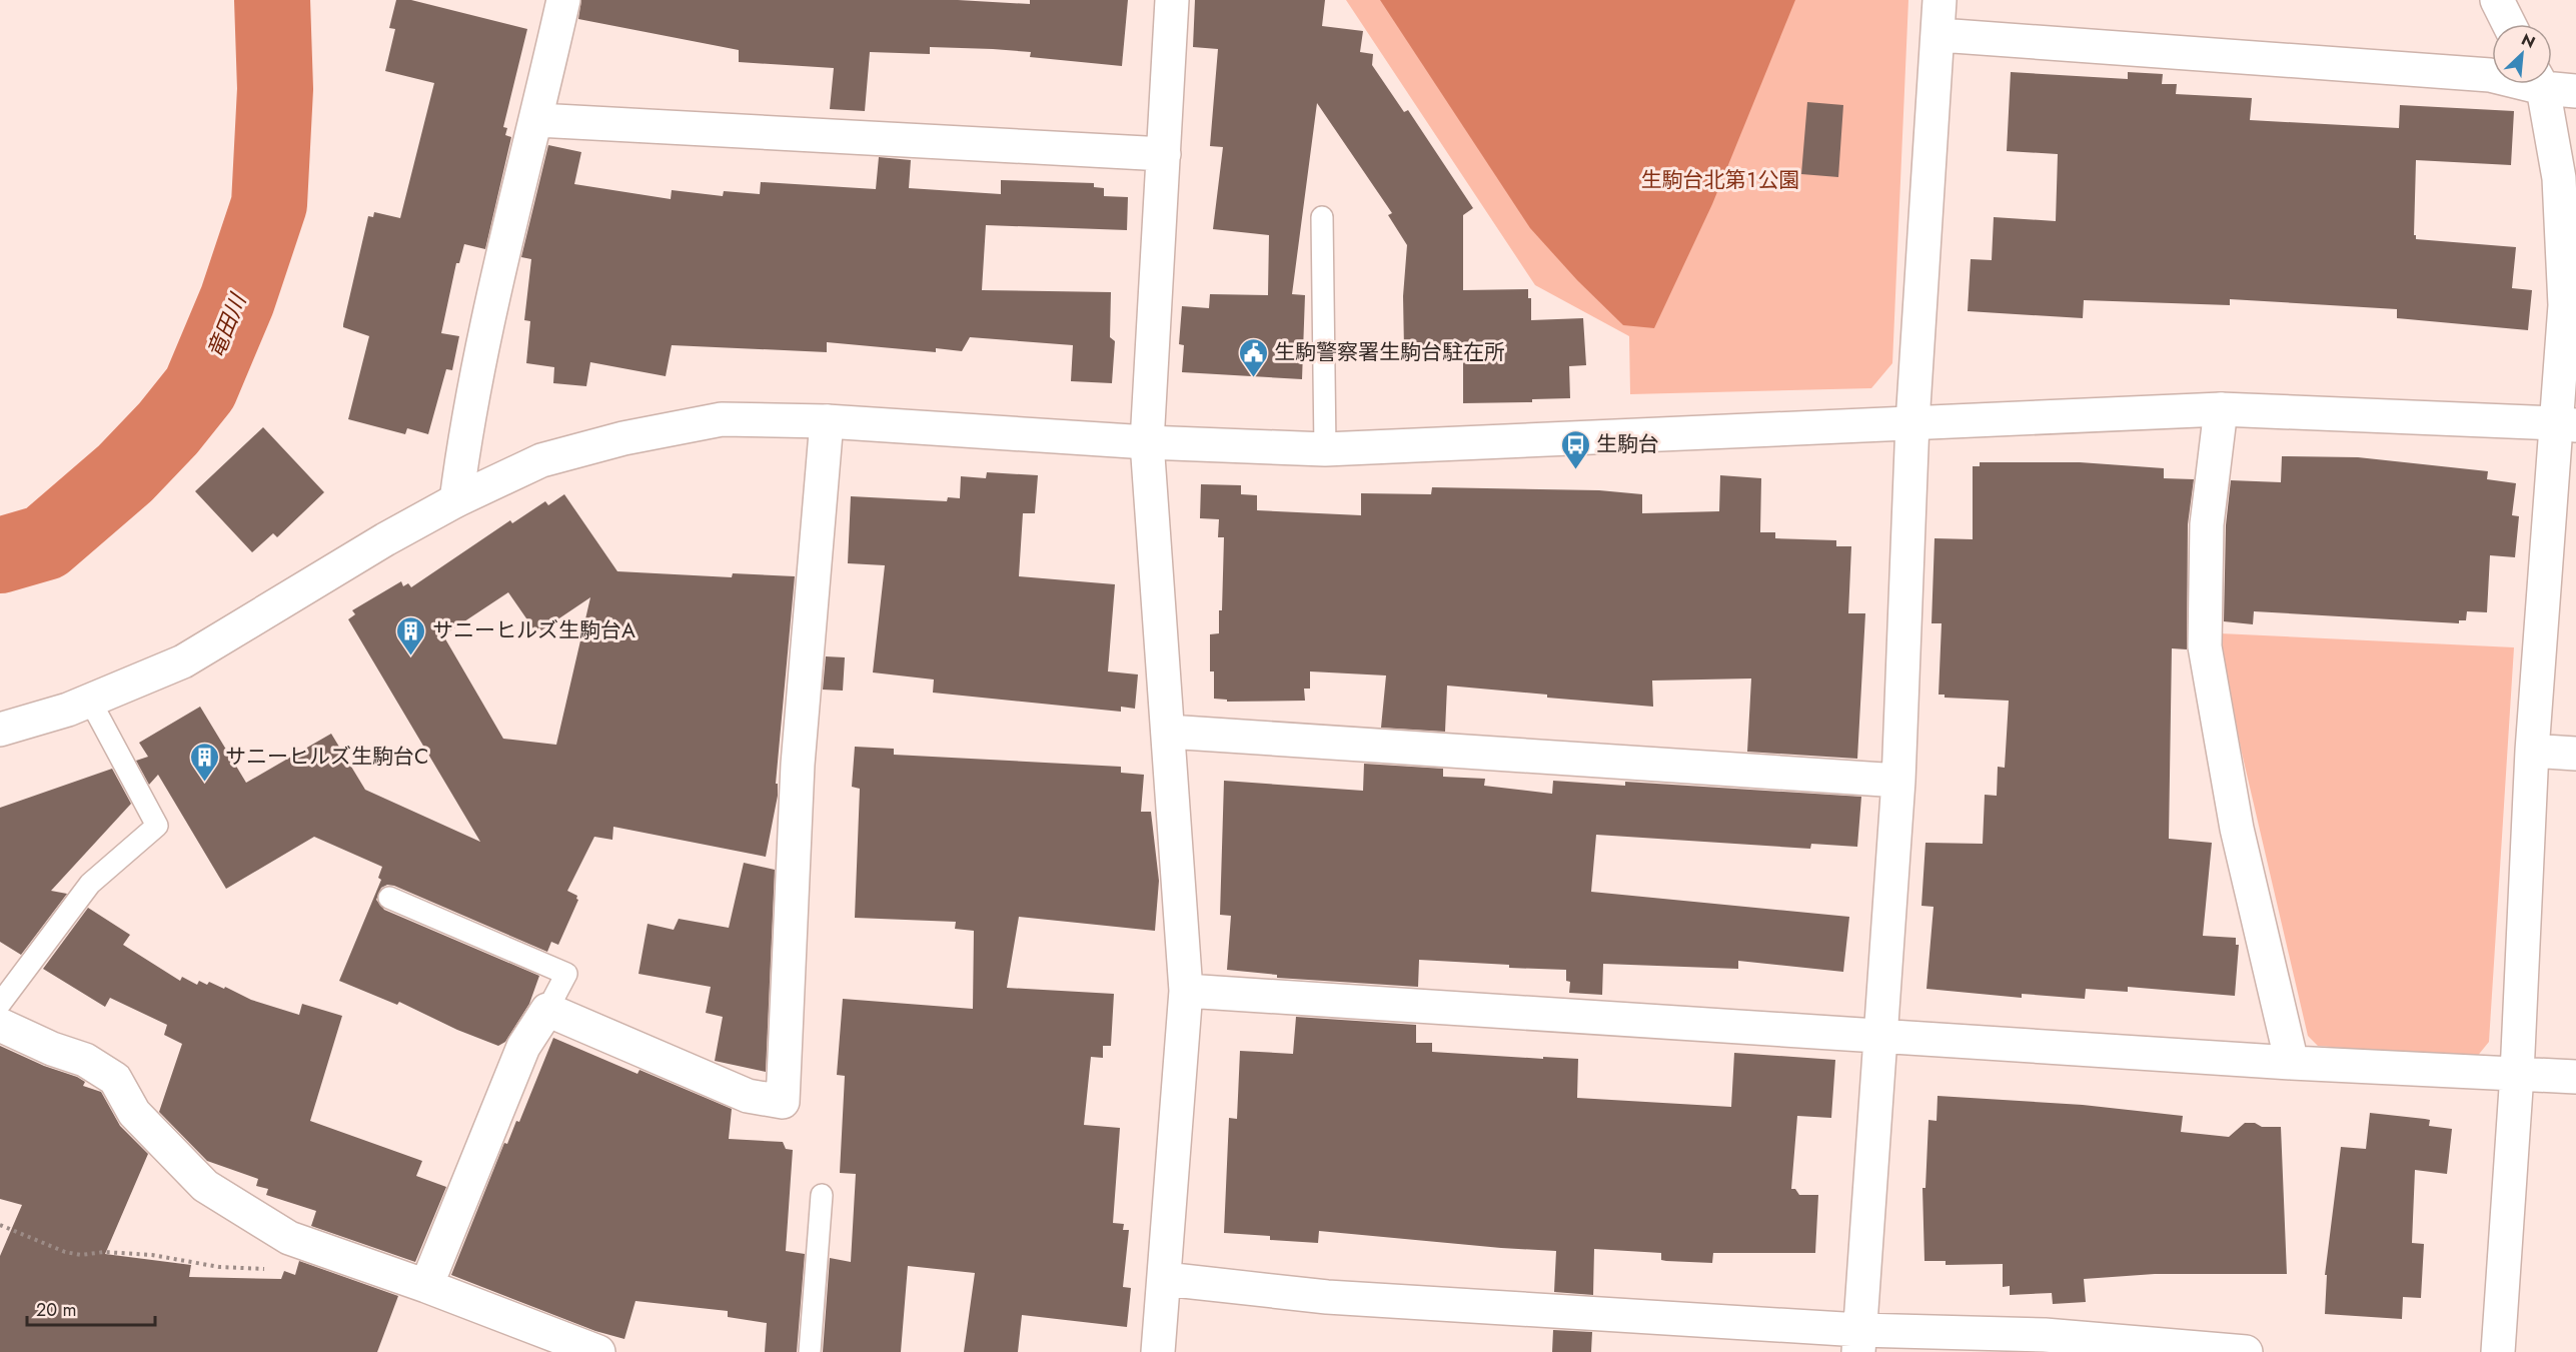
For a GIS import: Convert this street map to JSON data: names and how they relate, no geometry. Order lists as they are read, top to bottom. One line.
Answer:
{"water":["竜田川"],"parks":["生駒台北第１公園"],"places":{"public building":["生駒警察署生駒台駐在所"],"bus stop":["生駒台"],"building":["サニーヒルズ生駒台A","サニーヒルズ生駒台C"]},"scale_bar":"20 m","north":"top right"}
